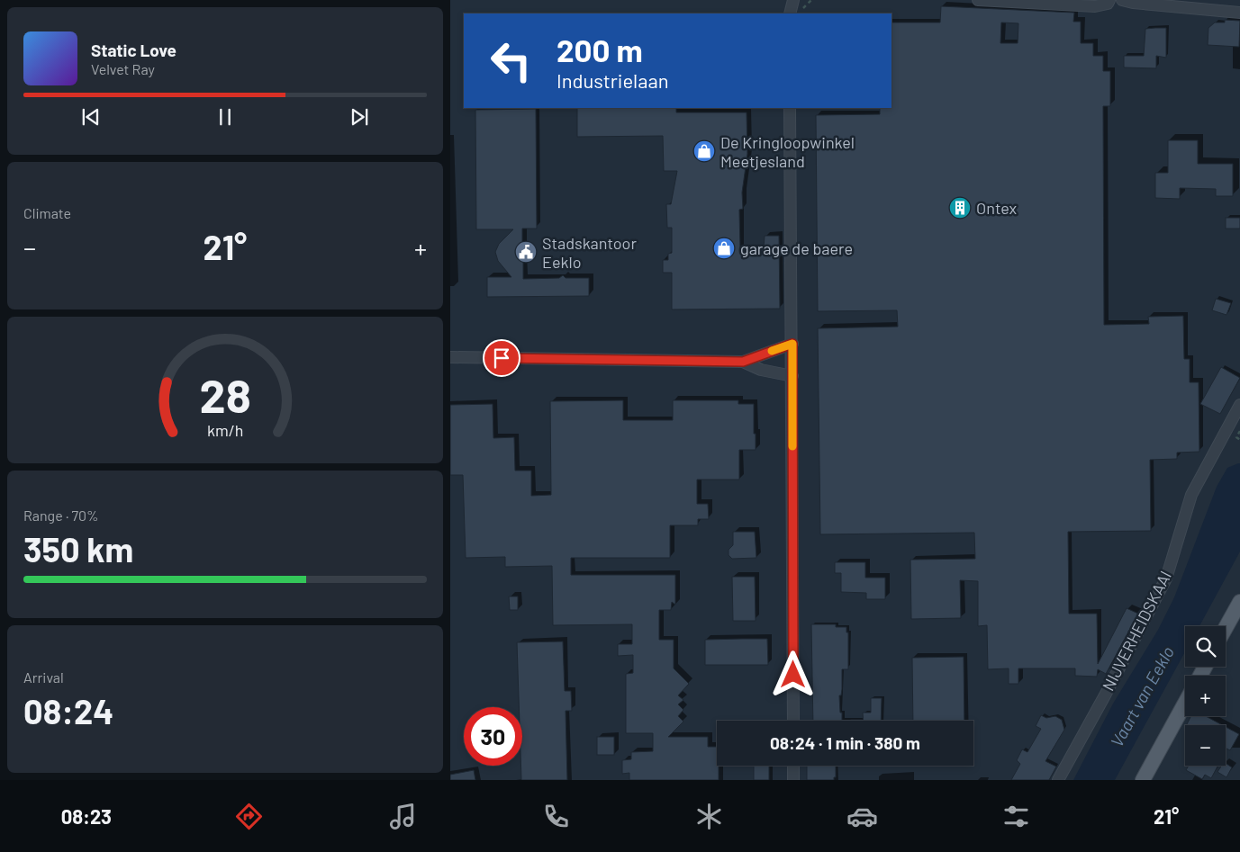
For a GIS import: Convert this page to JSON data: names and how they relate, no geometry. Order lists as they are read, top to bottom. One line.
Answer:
{"streets":{"street":["NIJVERHEIDSKAAI"]},"water":["Vaart van Eeklo"],"places":{"shop":["De Kringloopwinkel Meetjesland","garage de baere"],"building":["Ontex"],"public building":["Stadskantoor Eeklo"]},"page":{"turn":["200 m","Industrielaan"],"song":["Static Love","Velvet Ray"],"tile":["Climate",["Range · 70%","350 km"],["Arrival","08:24"]],"heat":["−","21°","+"],"map_buttons":["+","−"],"limit":"30","trip":"08:24 · 1 min · 380 m","tabs":["08:23","21°"],"gauge":["28","km/h"]}}
